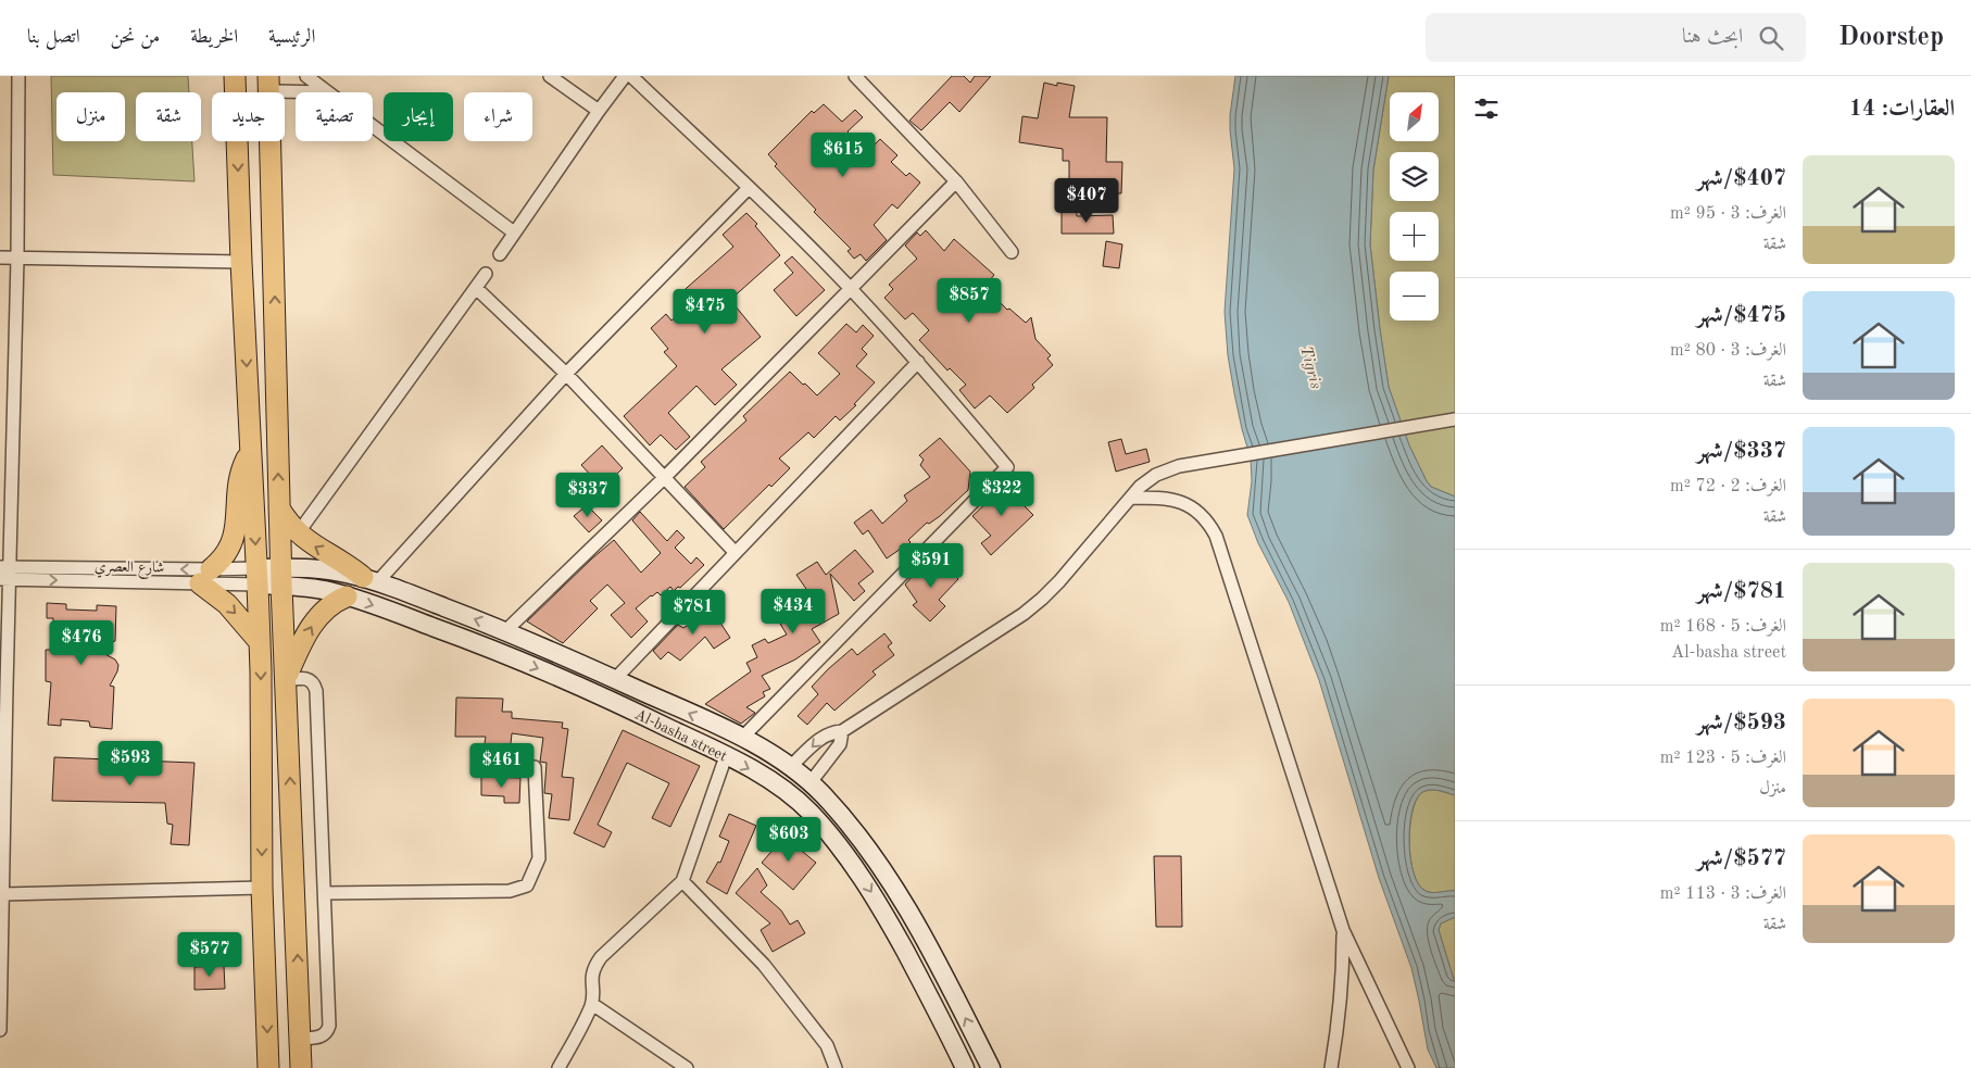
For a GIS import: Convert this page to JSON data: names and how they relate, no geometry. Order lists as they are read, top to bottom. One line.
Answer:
{"streets":{"main road":["Al-basha street"],"street":["شارع العصري"]},"water":["Tigris"],"north":"top right","page":{"header":"Doorstep","search":"ابحث هنا","nav":["الرئيسية","الخريطة","من نحن","اتصل بنا"],"heading":"العقارات: 14","map_buttons":["+","−"],"chip":["شراء","إيجار","تصفية","جديد","شقة","منزل"],"price":["$615","$407","$857","$475","$322","$337","$591","$434","$781","$476","$593","$461","$603","$577"],"list":[{"name":"$407/شهر","note":"الغرف: 3 · 95 m² · شقة"},{"name":"$475/شهر","note":"الغرف: 3 · 80 m² · شقة"},{"name":"$337/شهر","note":"الغرف: 2 · 72 m² · شقة"},{"name":"$781/شهر","note":"الغرف: 5 · 168 m² · Al-basha street"},{"name":"$593/شهر","note":"الغرف: 5 · 123 m² · منزل"},{"name":"$577/شهر","note":"الغرف: 3 · 113 m² · شقة"}]}}
